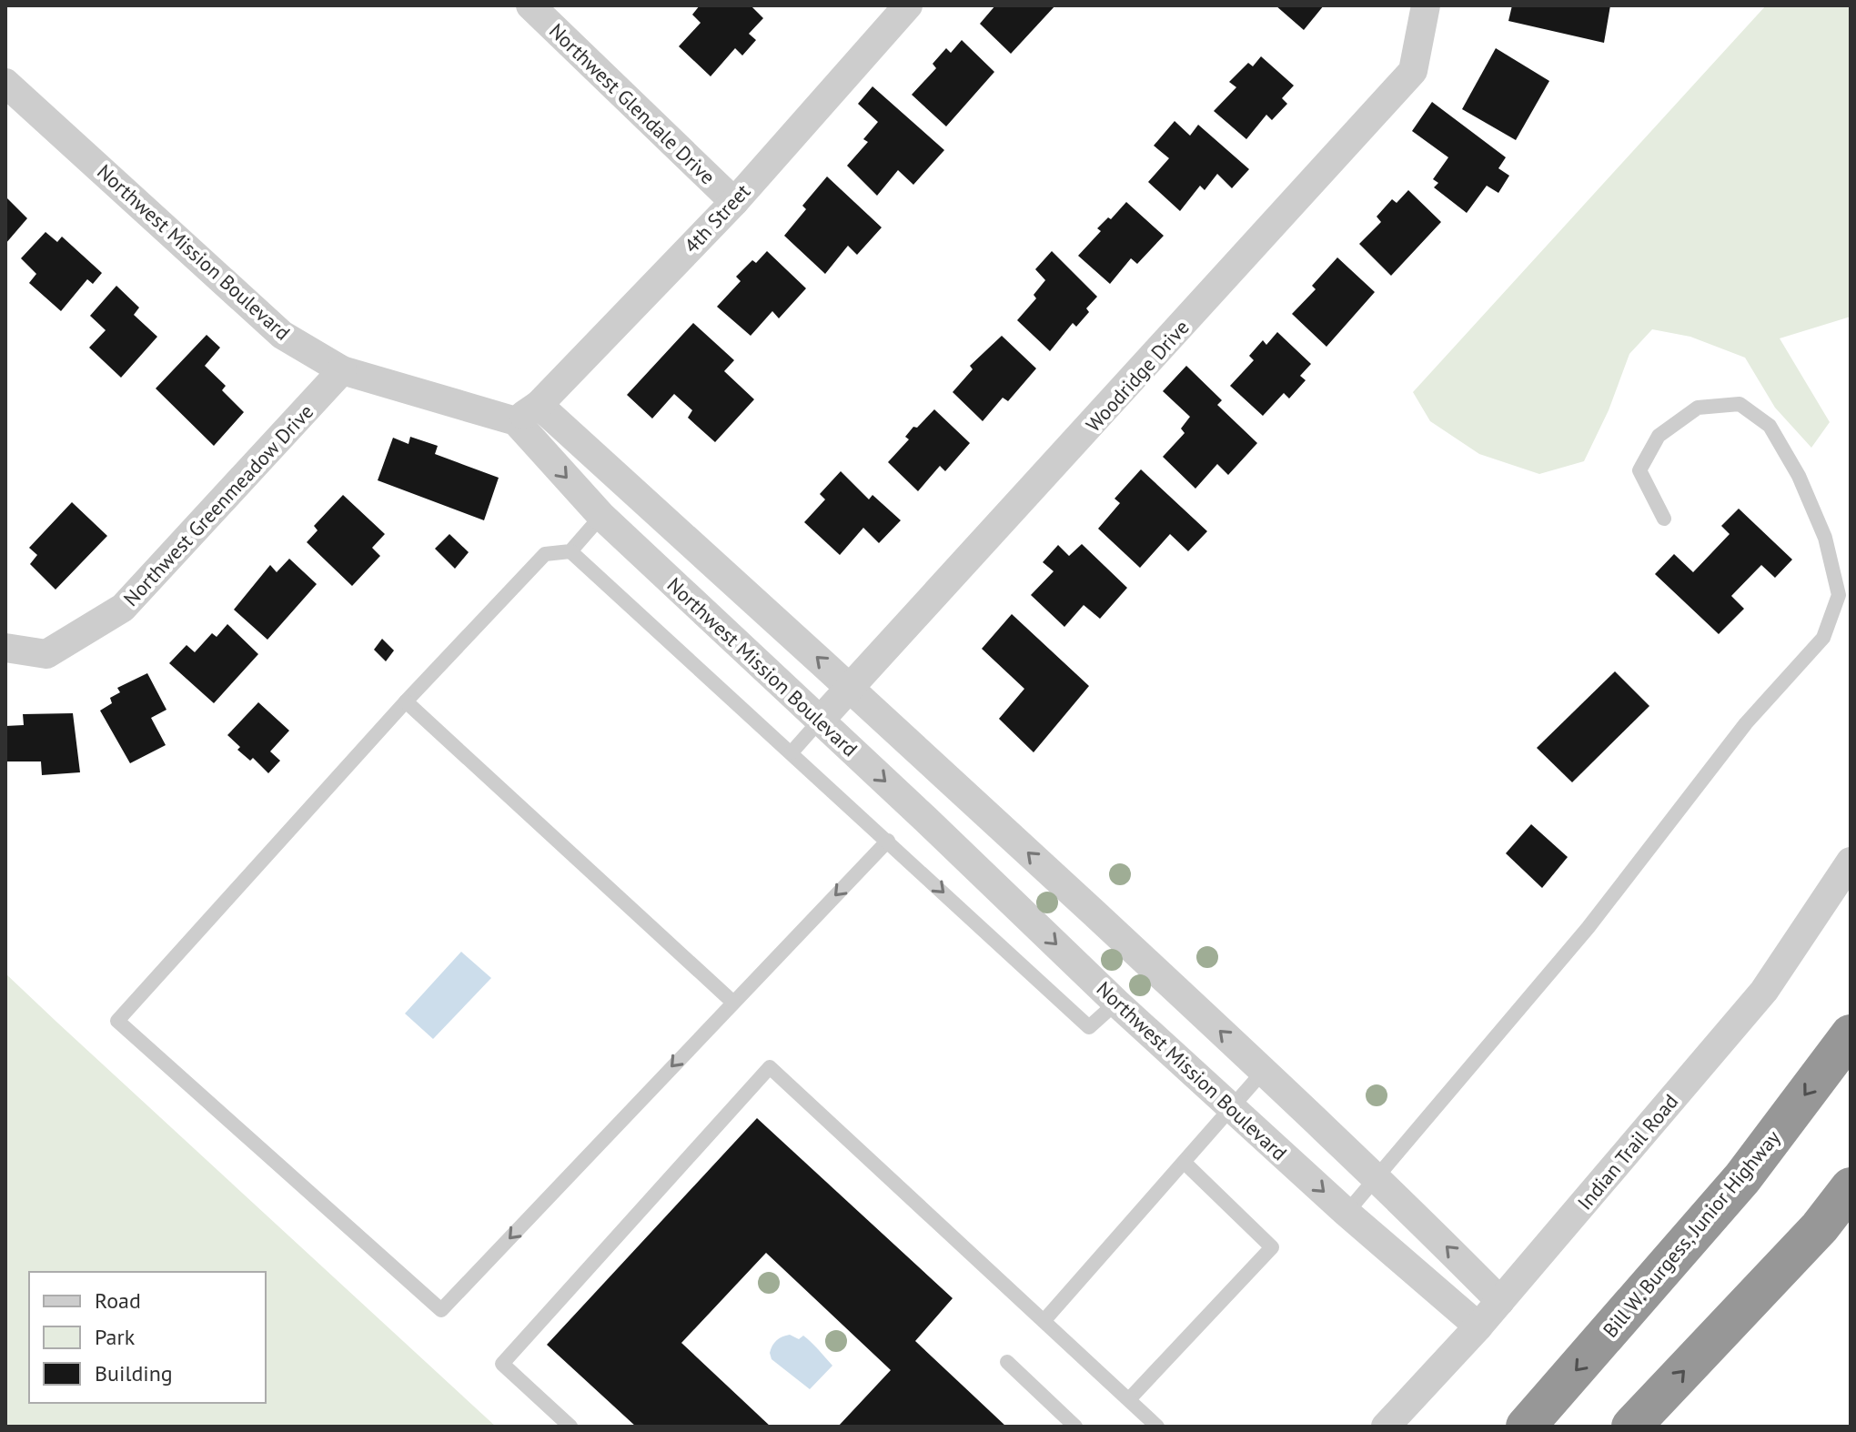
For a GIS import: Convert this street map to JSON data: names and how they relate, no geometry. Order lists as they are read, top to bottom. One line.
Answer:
{"streets":{"highway":["Bill W. Burgess, Junior Highway"],"street":["Northwest Glendale Drive","4th Street","Northwest Mission Boulevard","Woodridge Drive","Northwest Greenmeadow Drive","Indian Trail Road"]},"crossings":[["Northwest Glendale Drive","4th Street"],["4th Street","Northwest Mission Boulevard"],["Northwest Mission Boulevard","Woodridge Drive"],["Northwest Mission Boulevard","Northwest Greenmeadow Drive"],["Northwest Mission Boulevard","Indian Trail Road"]],"legend":["Road","Park","Building"]}
